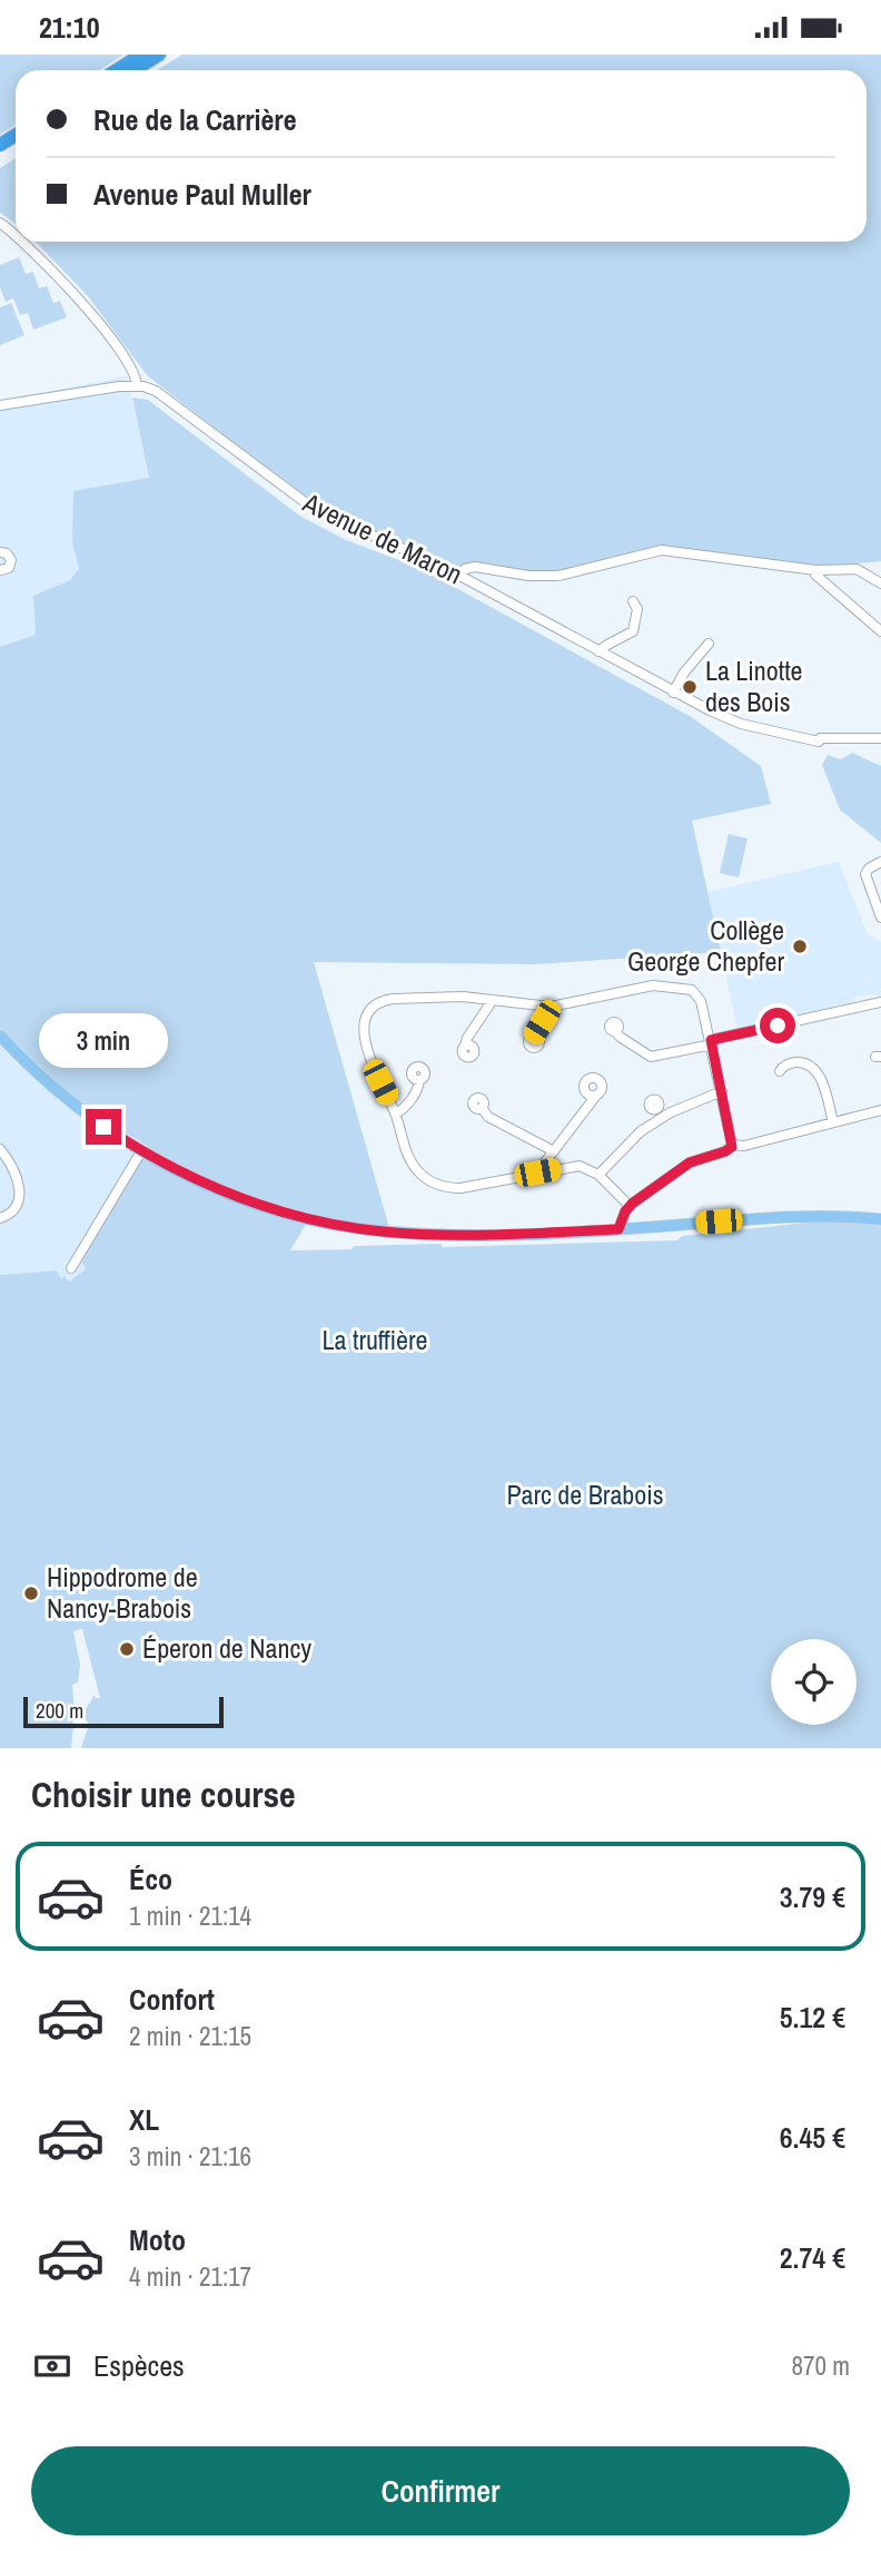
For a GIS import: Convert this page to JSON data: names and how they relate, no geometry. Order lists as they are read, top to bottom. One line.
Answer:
{"streets":{"street":["Avenue de Maron"]},"parks":["La truffière","Parc de Brabois"],"places":["La Linotte des Bois","Collège George Chepfer","Hippodrome de Nancy-Brabois","Éperon de Nancy"],"scale_bar":"200 m","page":{"status":"21:10","banner":["Rue de la Carrière","Avenue Paul Muller"],"bubble":"3 min","scale":"200 m","heading":"Choisir une course","list":[{"name":"Éco","note":"1 min · 21:14","value":"3.79 €"},{"name":"Confort","note":"2 min · 21:15","value":"5.12 €"},{"name":"XL","note":"3 min · 21:16","value":"6.45 €"},{"name":"Moto","note":"4 min · 21:17","value":"2.74 €"}],"pay":["Espèces","870 m"],"buttons":"Confirmer"}}
